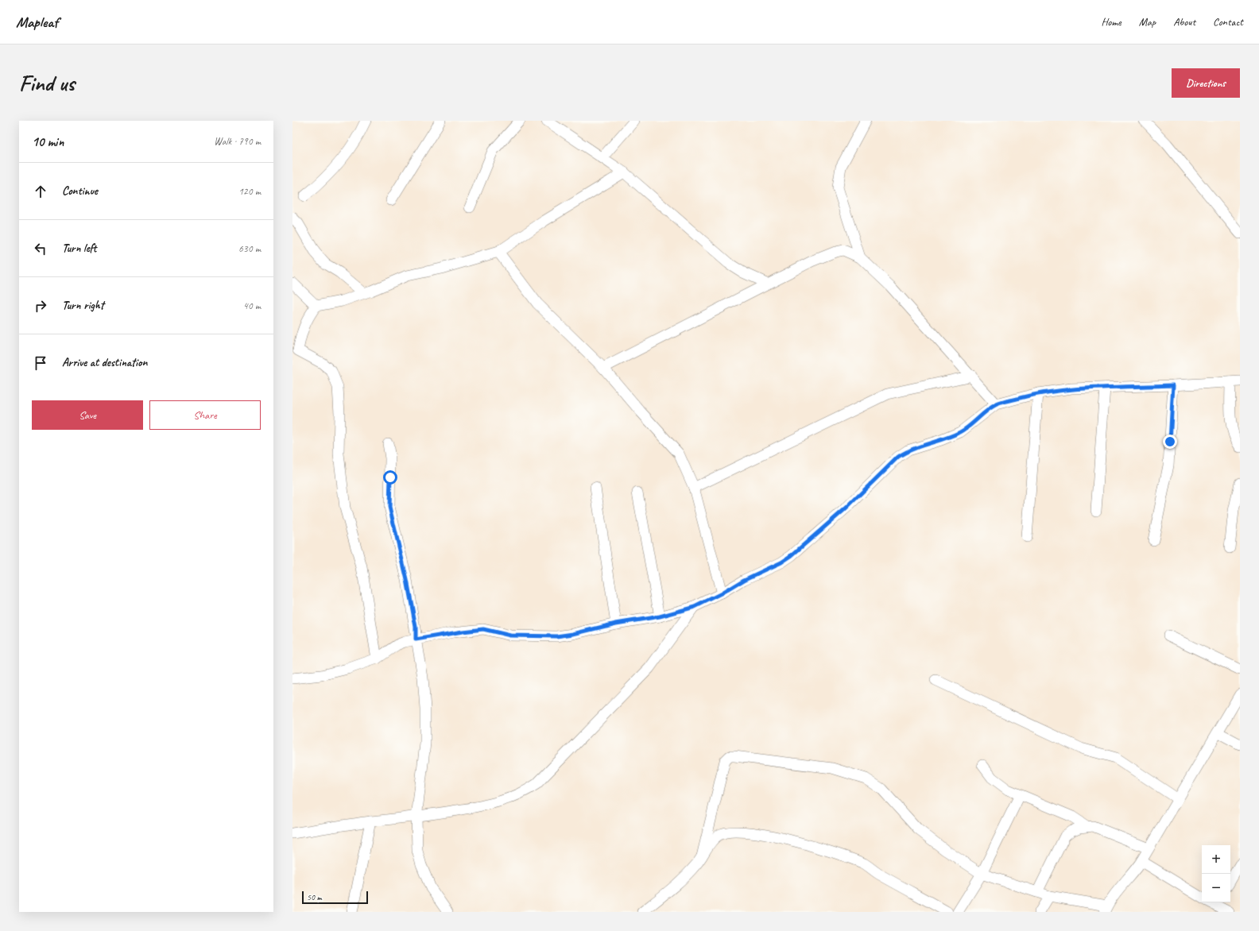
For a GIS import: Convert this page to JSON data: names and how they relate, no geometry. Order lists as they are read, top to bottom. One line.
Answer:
{"scale_bar":"50 m","page":{"header":"Mapleaf","nav":["Home","Map","About","Contact"],"buttons":["Directions",["Save","Share"]],"title":"Find us","heading":["10 min","Walk · 790 m"],"list":[["Continue","120 m"],["Turn left","630 m"],["Turn right","40 m"],"Arrive at destination"],"map_buttons":["+","−"],"scale":"50 m"}}
